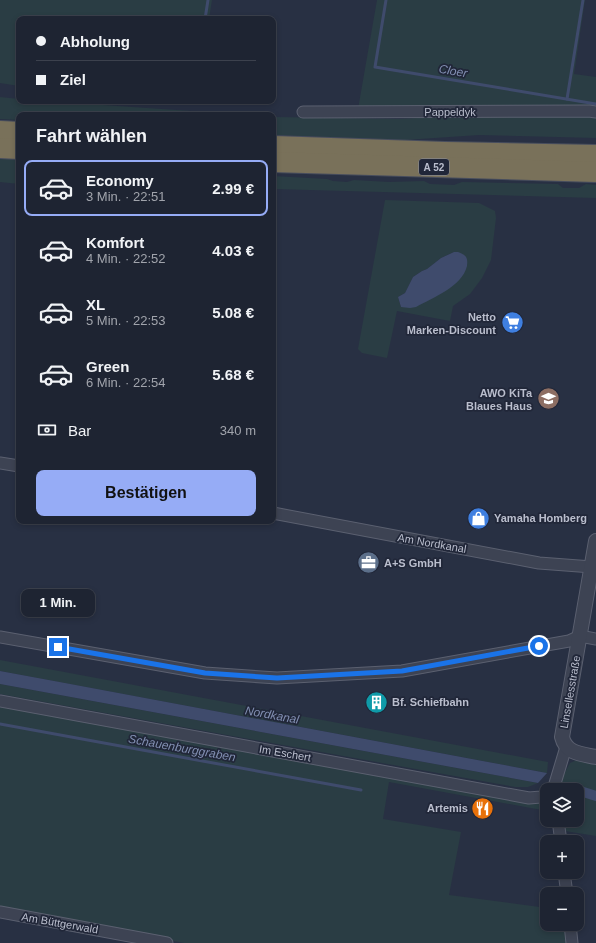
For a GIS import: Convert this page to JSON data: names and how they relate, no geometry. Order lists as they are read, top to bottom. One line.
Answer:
{"streets":{"highway":["A 52"],"street":["Pappeldyk","Am Nordkanal","Linsellesstraße","Im Eschert","Am Büttgerwald"]},"crossings":[["Am Nordkanal","Linsellesstraße"]],"water":["Cloer","Nordkanal","Schauenburggraben"],"places":{"supermarket":["Netto Marken-Discount"],"school or university":["AWO KiTa Blaues Haus"],"shop":["Yamaha Homberg"],"office":["A+S GmbH"],"building":["Bf. Schiefbahn"],"restaurant":["Artemis"]},"page":{"banner":["Abholung","Ziel"],"heading":"Fahrt wählen","list":[{"name":"Economy","note":"3 Min. · 22:51","value":"2.99 €"},{"name":"Komfort","note":"4 Min. · 22:52","value":"4.03 €"},{"name":"XL","note":"5 Min. · 22:53","value":"5.08 €"},{"name":"Green","note":"6 Min. · 22:54","value":"5.68 €"}],"pay":["Bar","340 m"],"buttons":"Bestätigen","bubble":"1 Min.","map_buttons":["+","−"]}}
